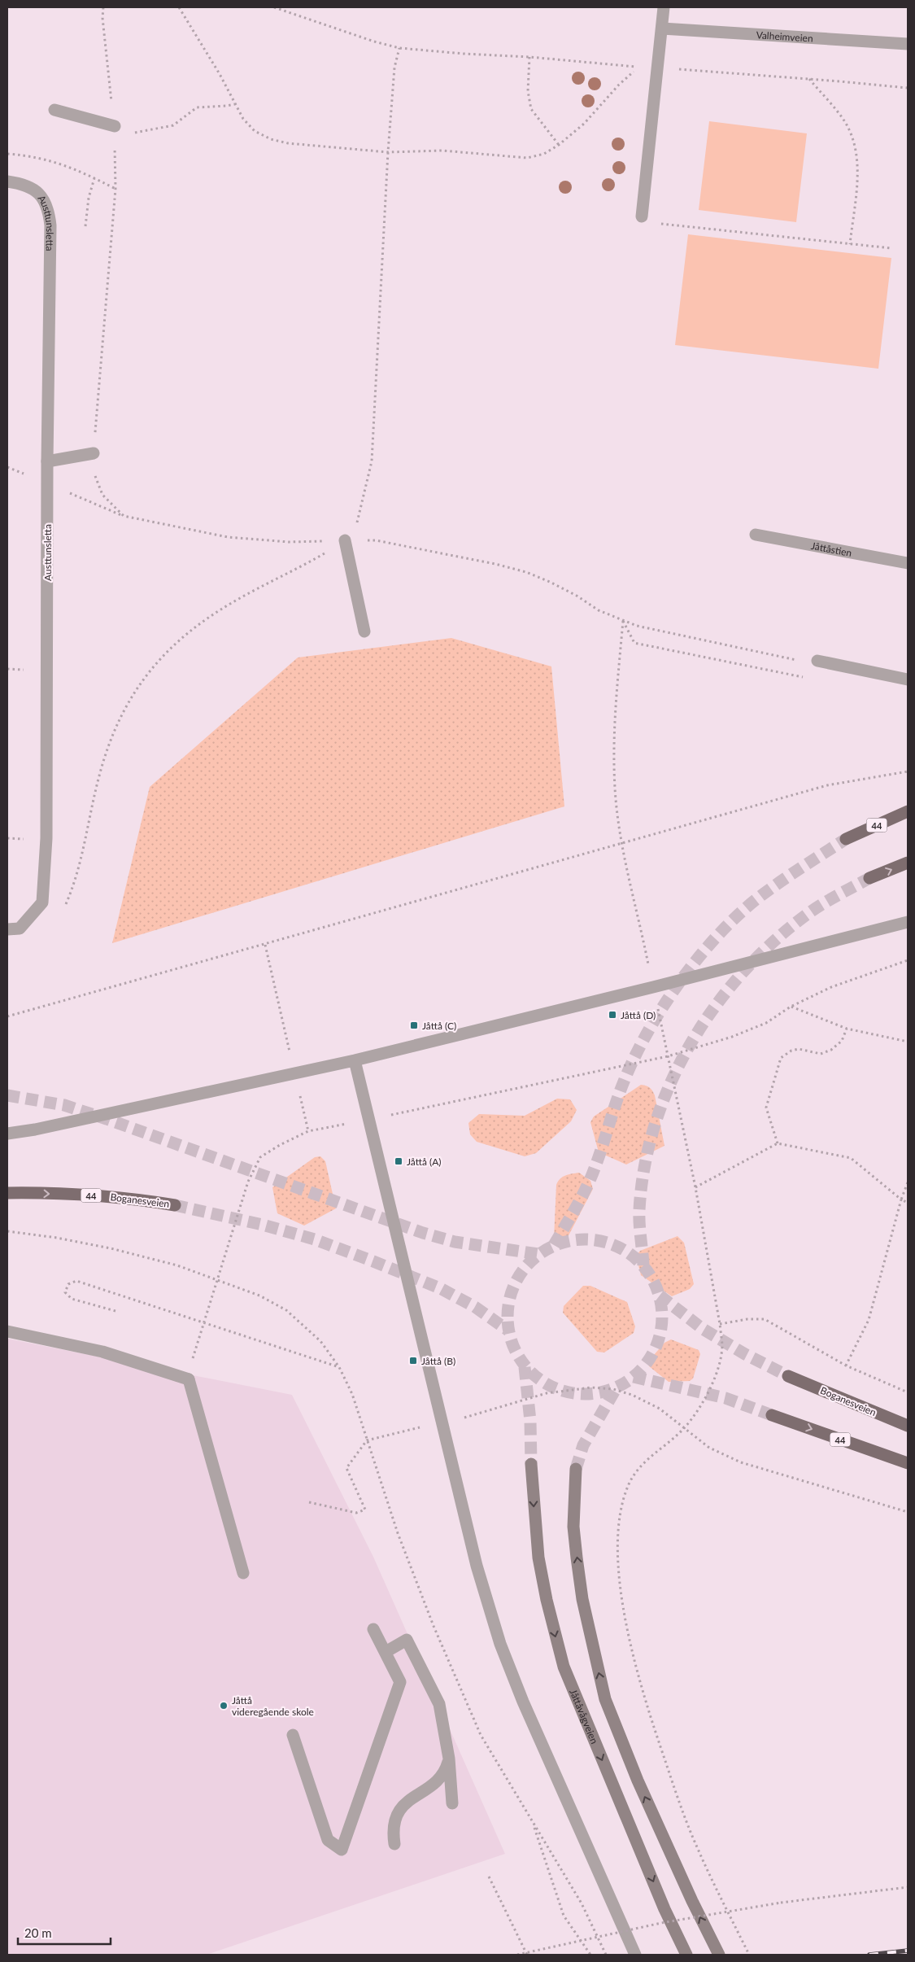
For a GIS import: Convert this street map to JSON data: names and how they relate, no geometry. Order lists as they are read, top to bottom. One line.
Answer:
{"streets":{"main road":["44","Boganesveien"],"street":["Valheimveien","Austtunsletta","Jåttåstien","Jåttåvågveien"]},"one_way":["Boganesveien"],"places":{"transit":["Jåttå (D)","Jåttå (C)","Jåttå (A)","Jåttå (B)"],"other":["Jåttå videregående skole"]},"scale_bar":"20 m"}
